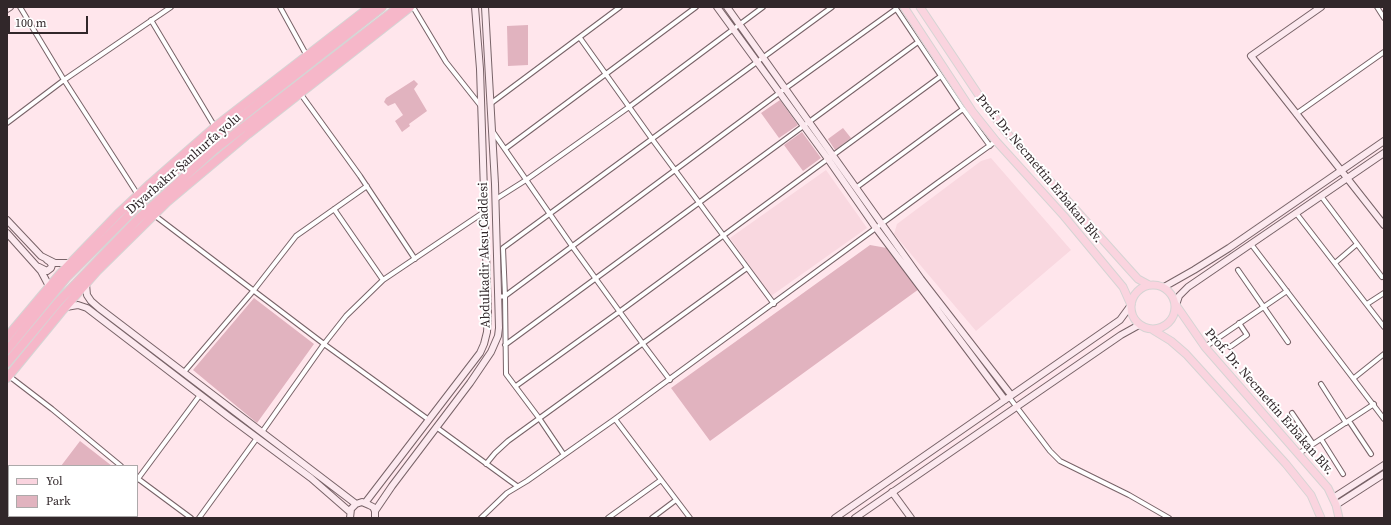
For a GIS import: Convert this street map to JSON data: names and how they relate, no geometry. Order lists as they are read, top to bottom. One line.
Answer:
{"streets":{"highway":["Diyarbakır-Şanlıurfa yolu"],"main road":["Prof. Dr. Necmettin Erbakan Blv.","Abdulkadir Aksu Caddesi"]},"legend":["Yol","Park"],"scale_bar":"100 m"}
